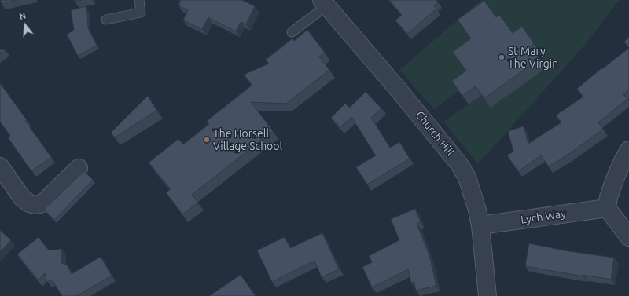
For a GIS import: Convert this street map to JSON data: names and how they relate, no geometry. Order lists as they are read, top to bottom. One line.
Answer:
{"streets":{"street":["Church Hill","Lych Way"]},"crossings":[["Church Hill","Lych Way"]],"places":["St Mary The Virgin","The Horsell Village School"],"north":"top"}
